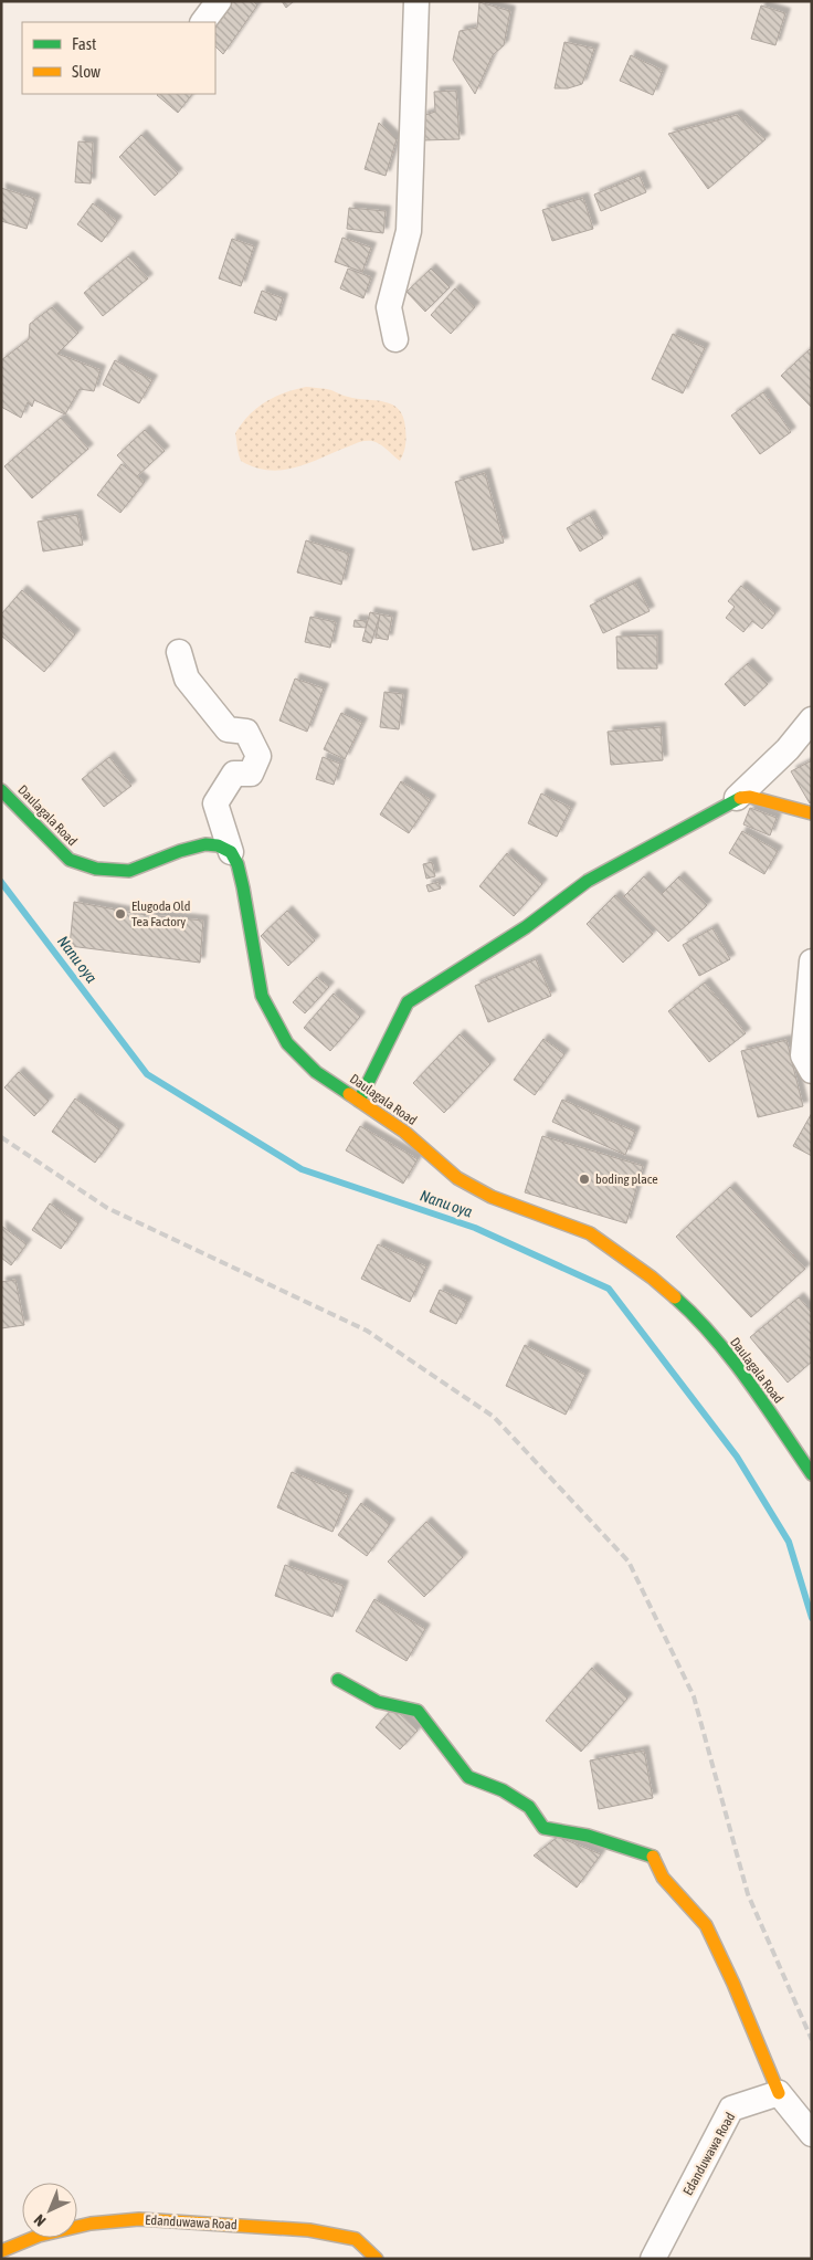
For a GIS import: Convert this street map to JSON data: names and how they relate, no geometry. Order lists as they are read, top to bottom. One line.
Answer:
{"streets":{"street":["Daulagala Road","Edanduwawa Road"]},"water":["Nanu oya"],"places":["Elugoda Old Tea Factory","boding place"],"legend":["Fast","Slow"],"north":"bottom left"}
